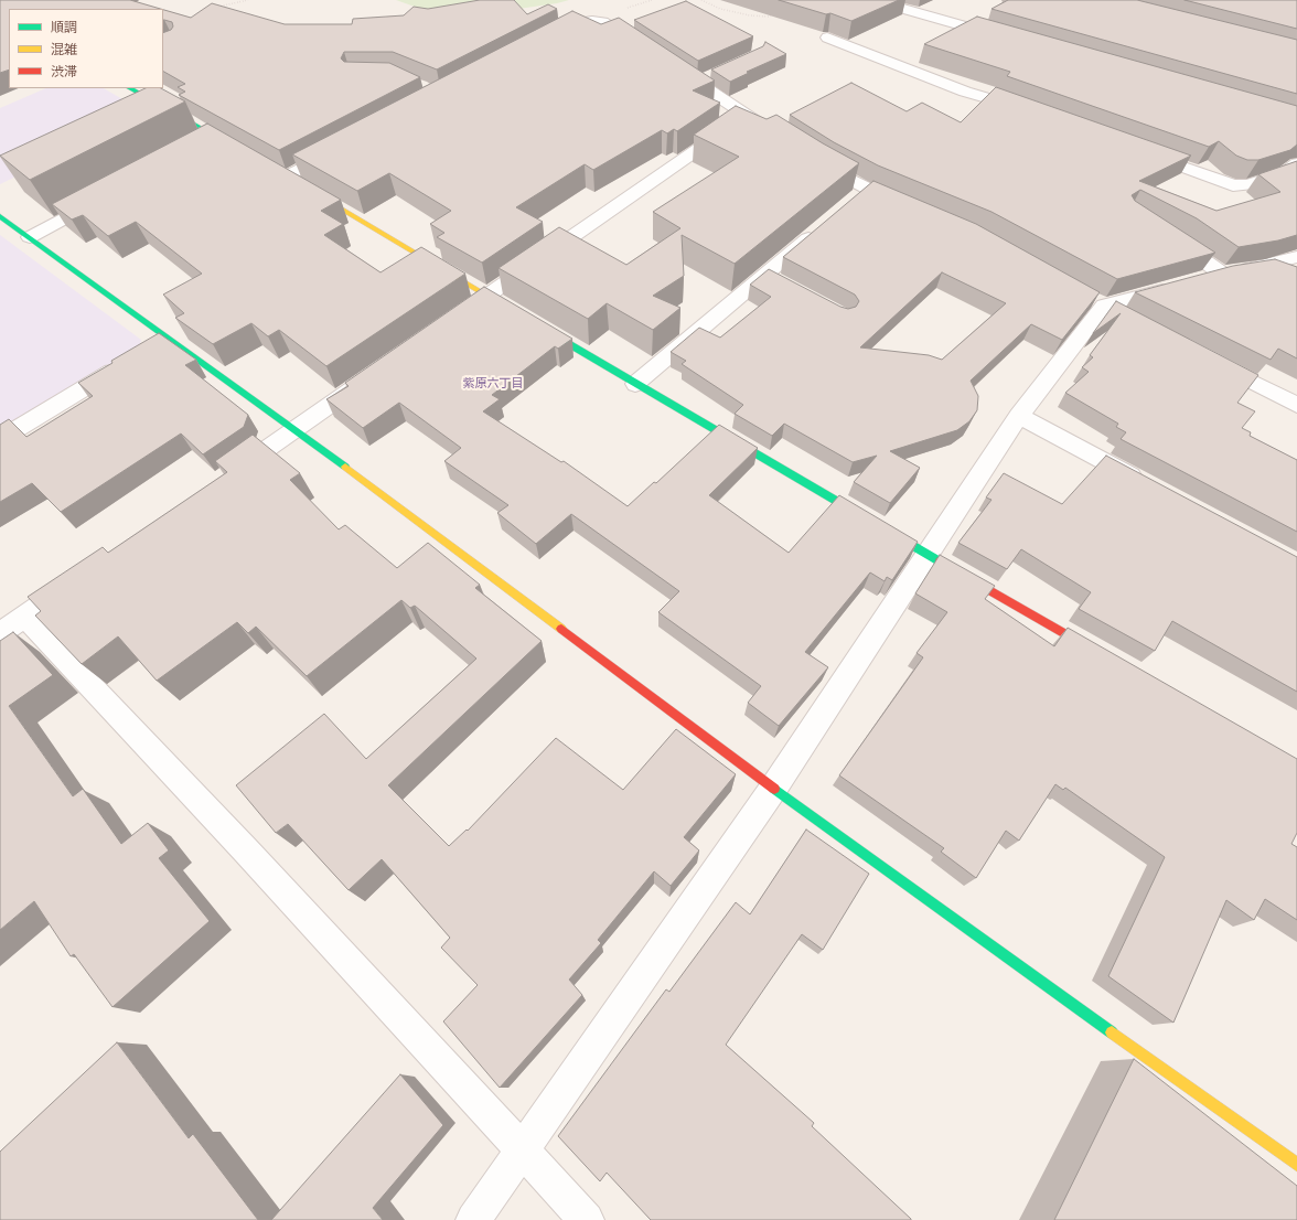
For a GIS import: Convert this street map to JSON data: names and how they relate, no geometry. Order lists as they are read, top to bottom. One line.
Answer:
{"districts":["紫原六丁目"],"legend":["順調","混雑","渋滞"]}
